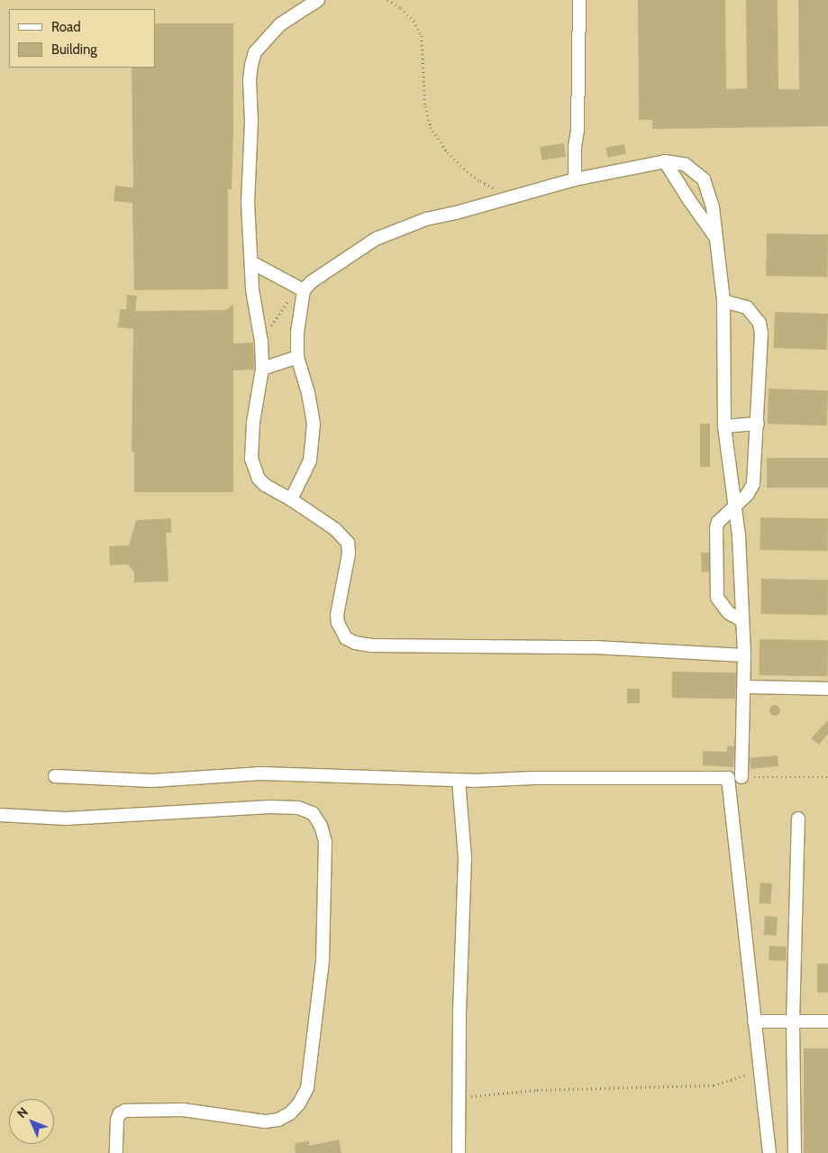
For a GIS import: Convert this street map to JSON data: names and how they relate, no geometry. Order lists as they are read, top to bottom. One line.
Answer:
{"legend":["Road","Building"],"north":"top left"}
